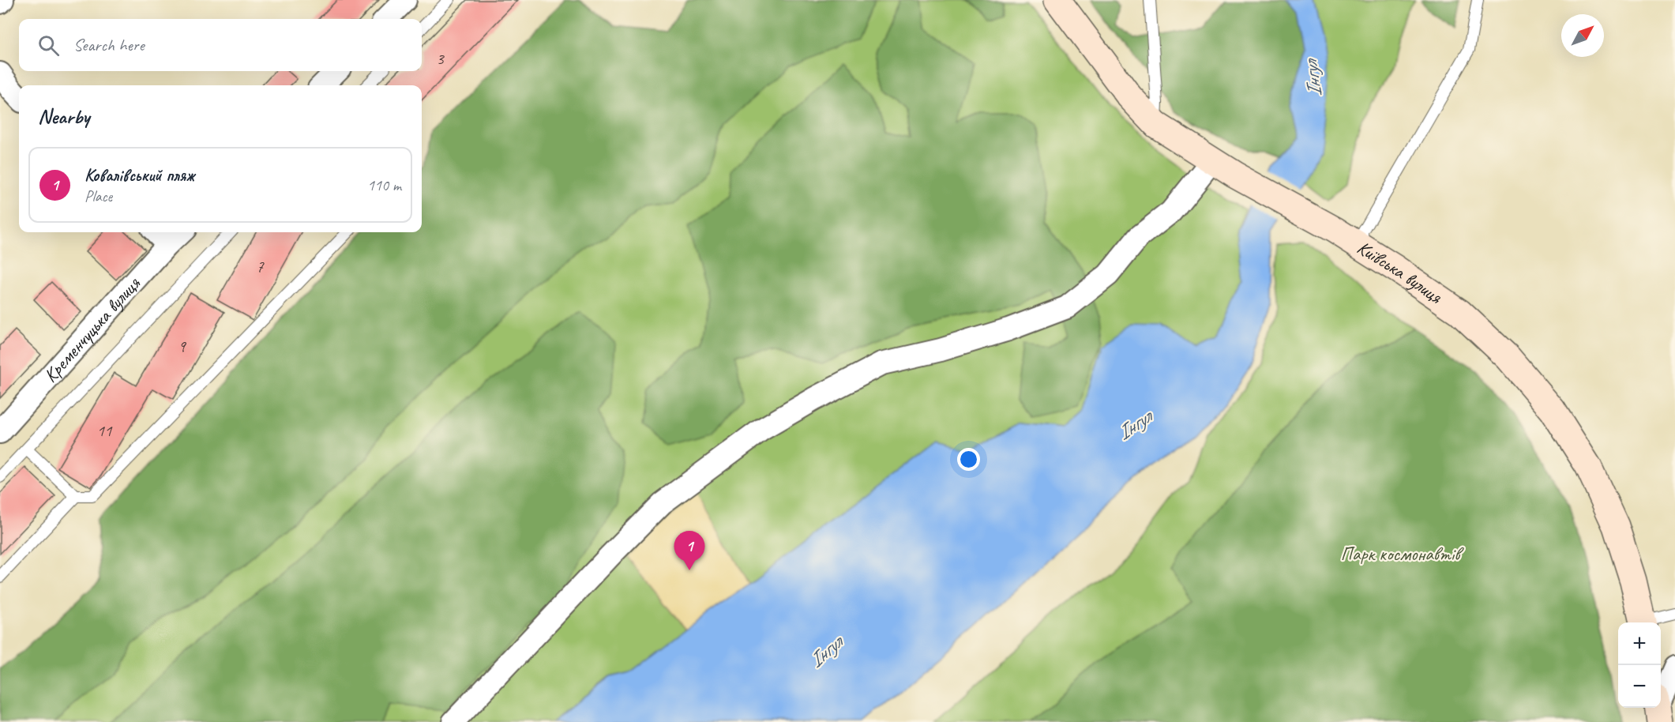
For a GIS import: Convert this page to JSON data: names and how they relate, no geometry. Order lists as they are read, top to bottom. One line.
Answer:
{"streets":{"street":["Київська вулиця","Кременчуцька вулиця"]},"water":["Інгул"],"parks":["Парк космонавтів"],"house_numbers":["3","7","9","11"],"north":"top right","page":{"search":"Search here","heading":"Nearby","list":[{"mark":"1","name":"Ковалівський пляж","note":"Place","value":"110 m"}],"pins":"1","map_buttons":["+","−"]}}
